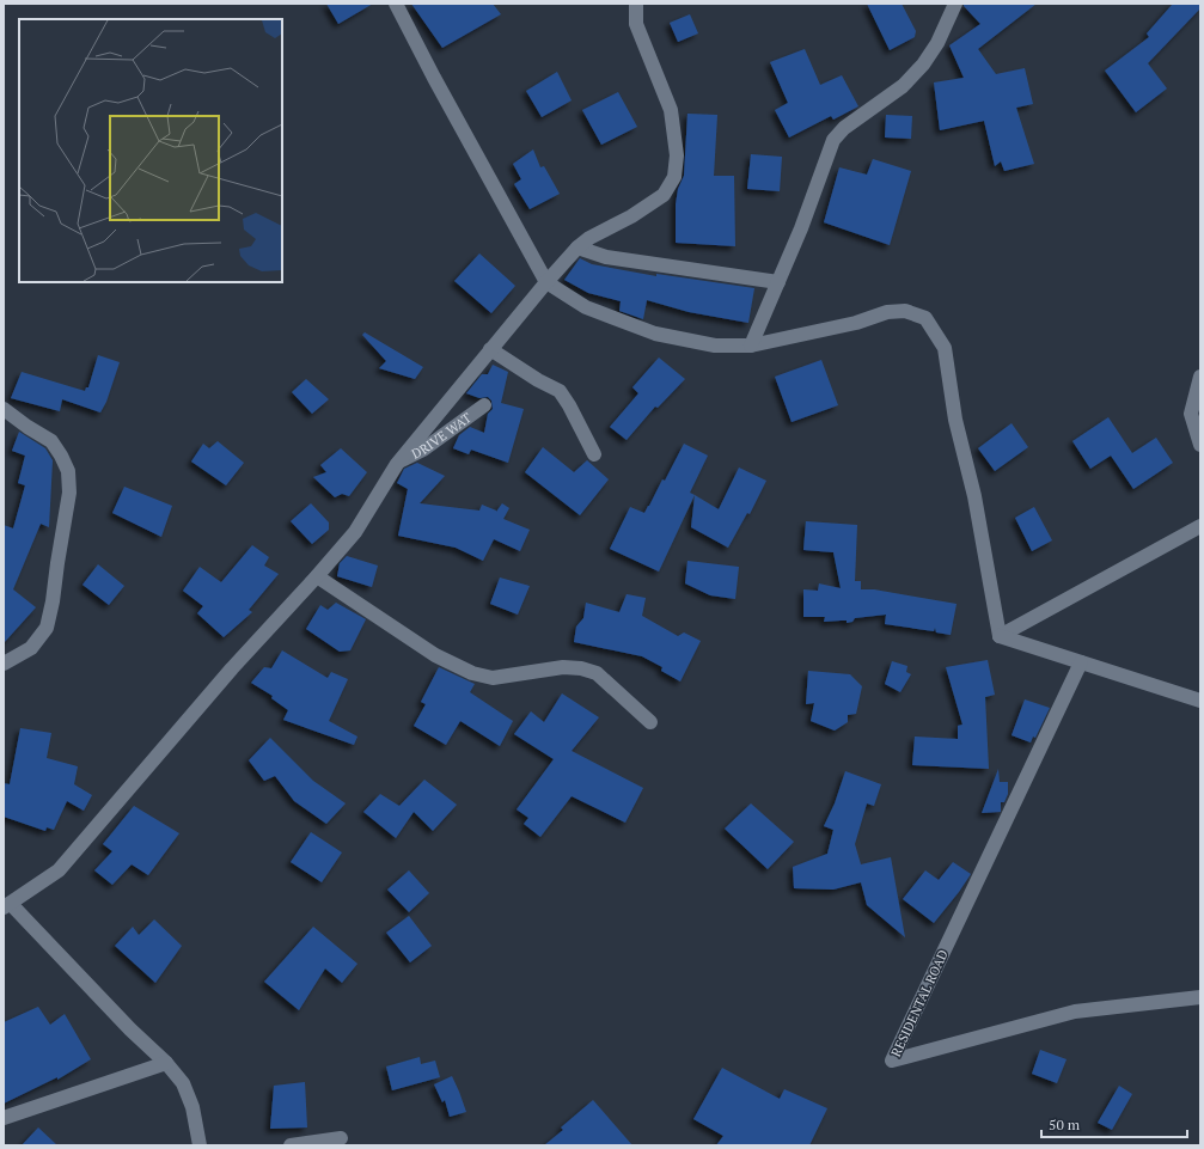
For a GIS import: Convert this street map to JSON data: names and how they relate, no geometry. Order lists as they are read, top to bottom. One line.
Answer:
{"streets":{"street":["DRIVE WAT","RESIDENTAL ROAD"]},"scale_bar":"50 m"}
